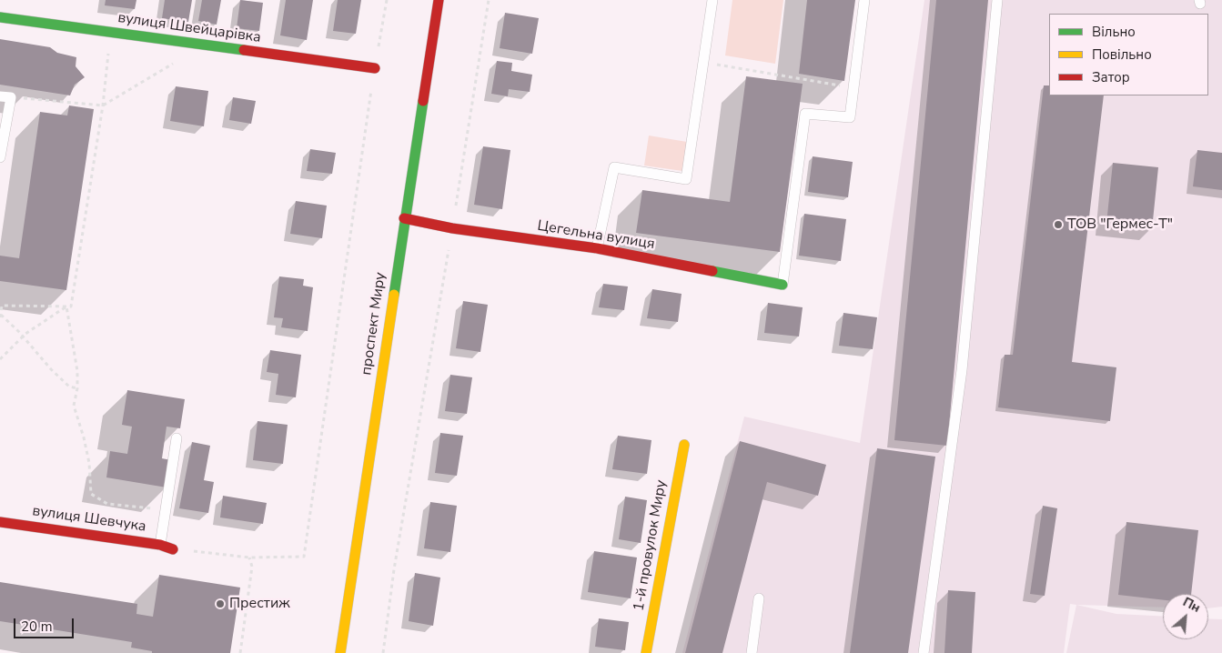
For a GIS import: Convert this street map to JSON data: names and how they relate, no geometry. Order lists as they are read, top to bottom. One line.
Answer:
{"streets":{"street":["вулиця Швейцарівка","Цегельна вулиця","проспект Миру","вулиця Шевчука","1-й провулок Миру"]},"crossings":[["Цегельна вулиця","проспект Миру"]],"places":["ТОВ \"Гермес-Т\"","Престиж"],"legend":["Вільно","Повільно","Затор"],"scale_bar":"20 m","north":"top right"}
